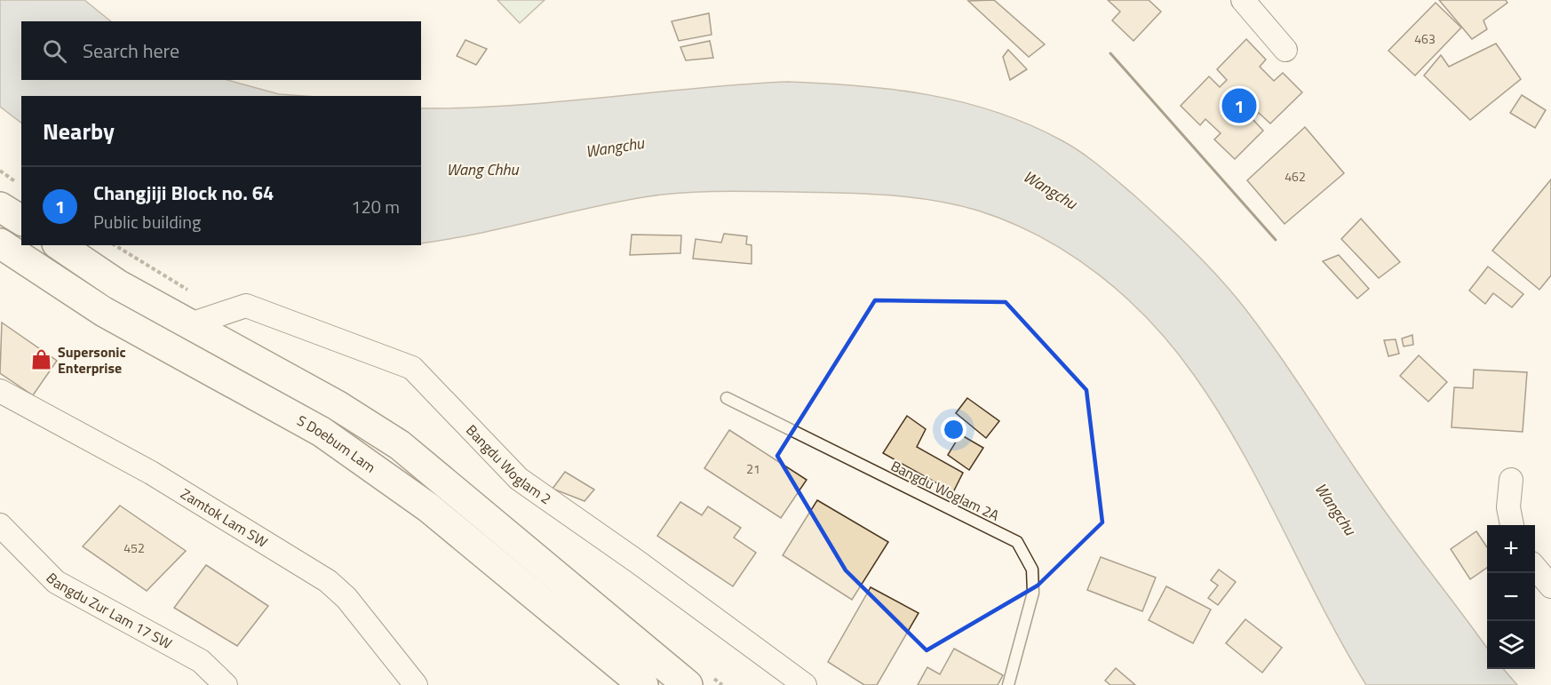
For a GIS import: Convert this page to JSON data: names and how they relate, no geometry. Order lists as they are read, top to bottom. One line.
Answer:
{"streets":{"highway":["S Doebum Lam"],"street":["Bangdu Woglam 2","Zamtok Lam SW","Bangdu Zur Lam 17 SW"],"lane":["Bangdu Woglam 2A"]},"water":["Wangchu","Wang Chhu"],"places":{"shop":["Supersonic Enterprise"]},"house_numbers":["463","462","21","452"],"page":{"search":"Search here","pins":"1","heading":"Nearby","list":[{"mark":"1","name":"Changjiji Block no. 64","note":"Public building","value":"120 m"}],"map_buttons":["+","−"]}}
